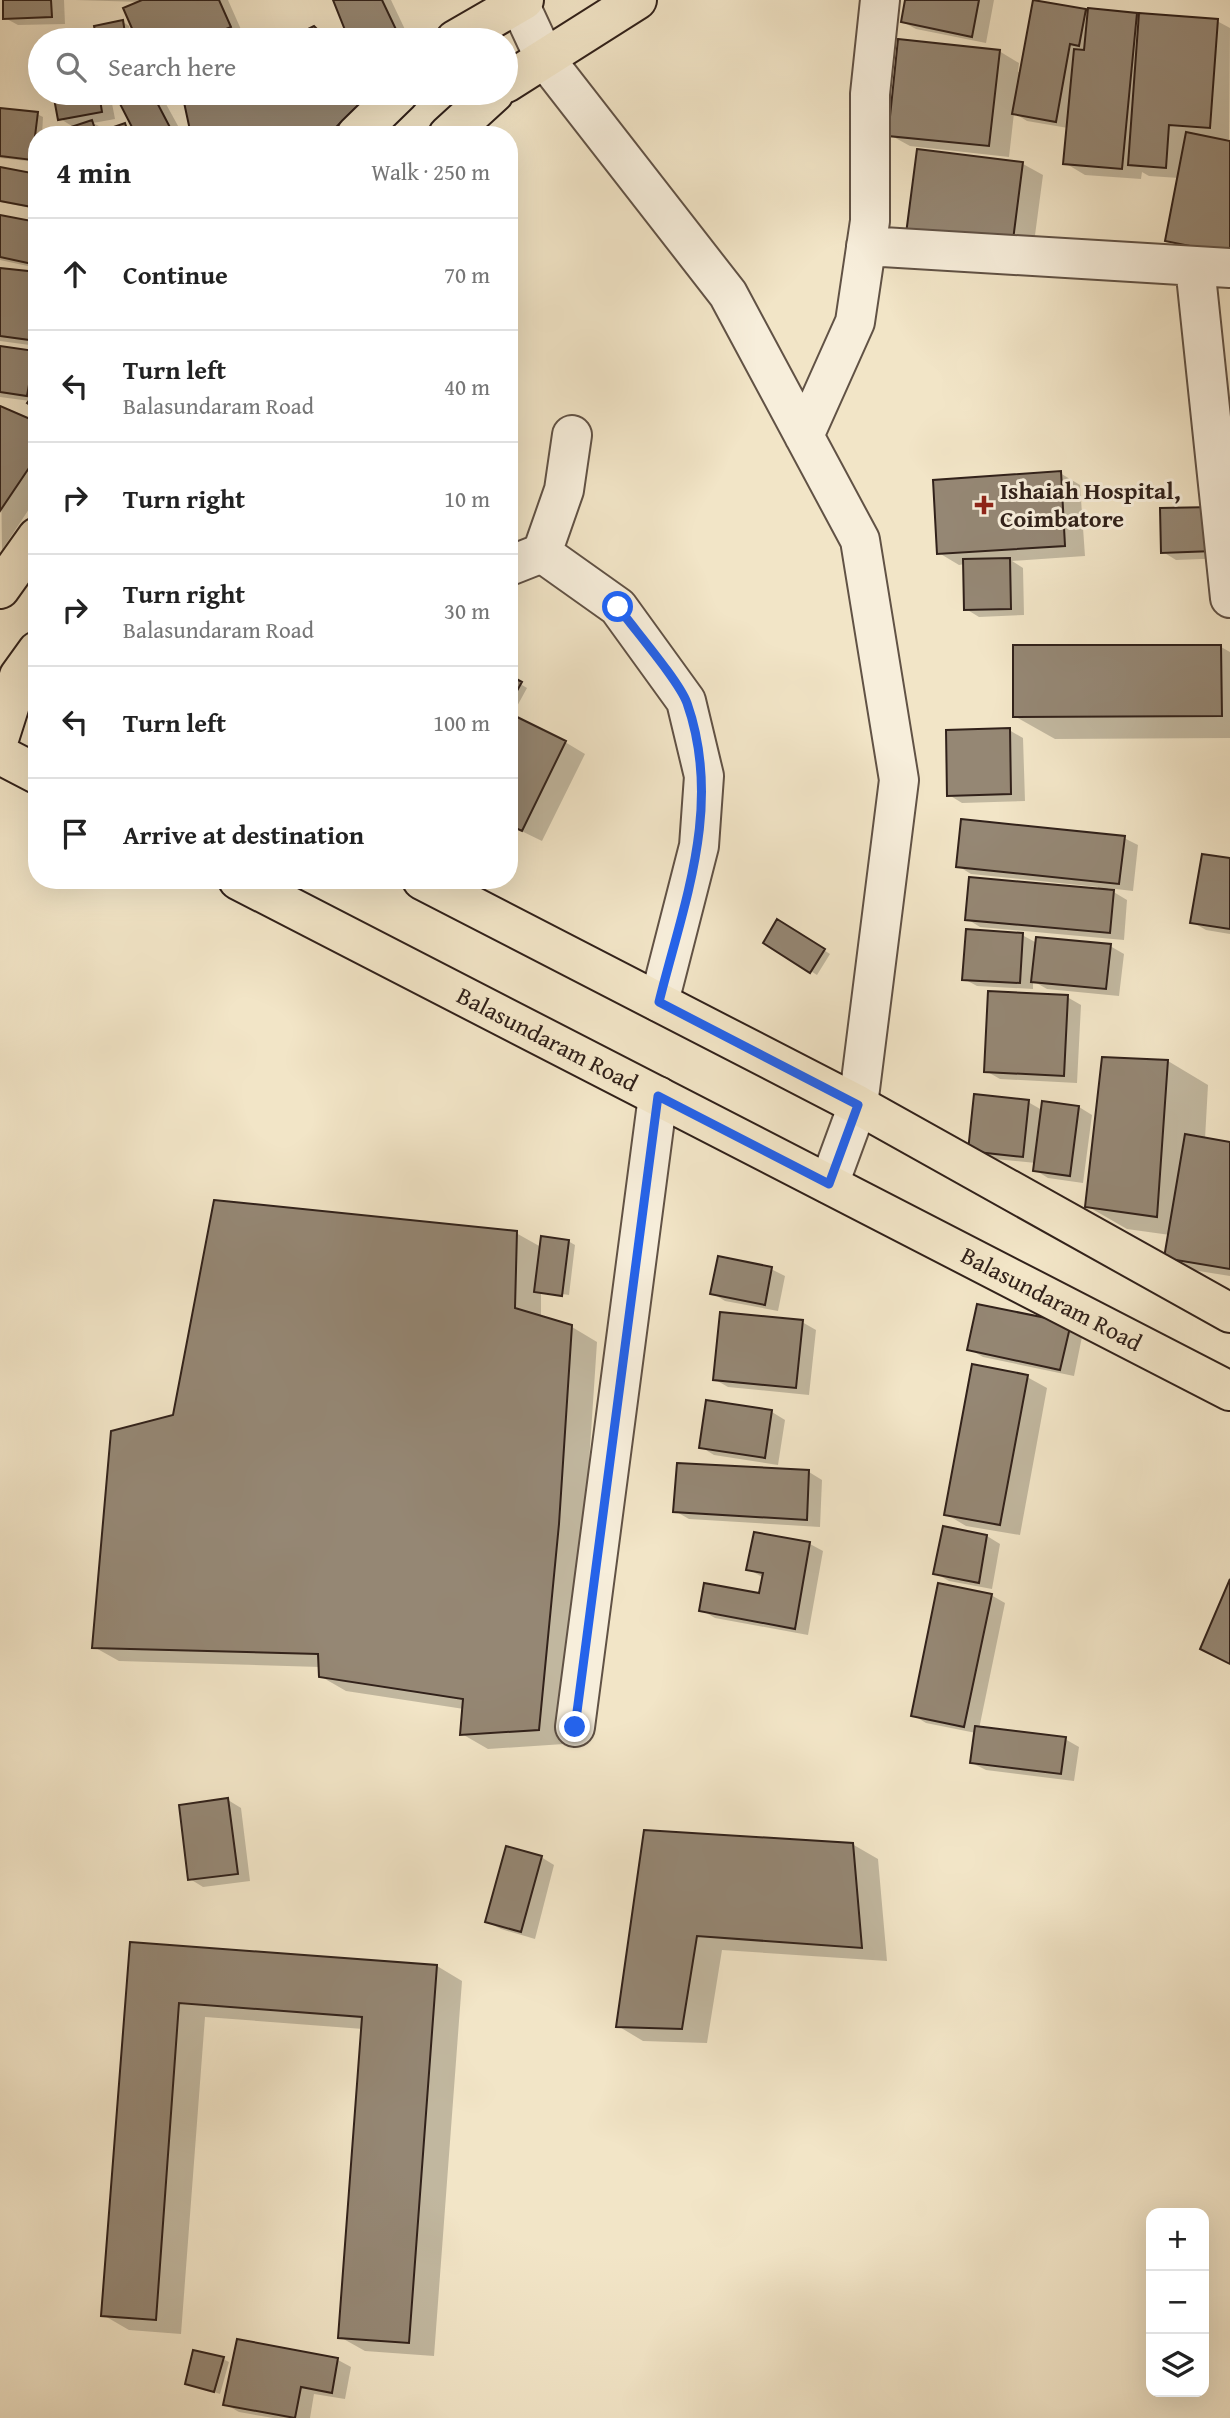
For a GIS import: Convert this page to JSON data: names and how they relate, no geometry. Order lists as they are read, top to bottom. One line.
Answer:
{"streets":{"main road":["Balasundaram Road"]},"places":{"health":["Ishaiah Hospital, Coimbatore"]},"page":{"search":"Search here","heading":["4 min","Walk · 250 m"],"list":[["Continue","70 m"],["Turn left","Balasundaram Road","40 m"],["Turn right","10 m"],["Turn right","Balasundaram Road","30 m"],["Turn left","100 m"],"Arrive at destination"],"map_buttons":["+","−"]}}
